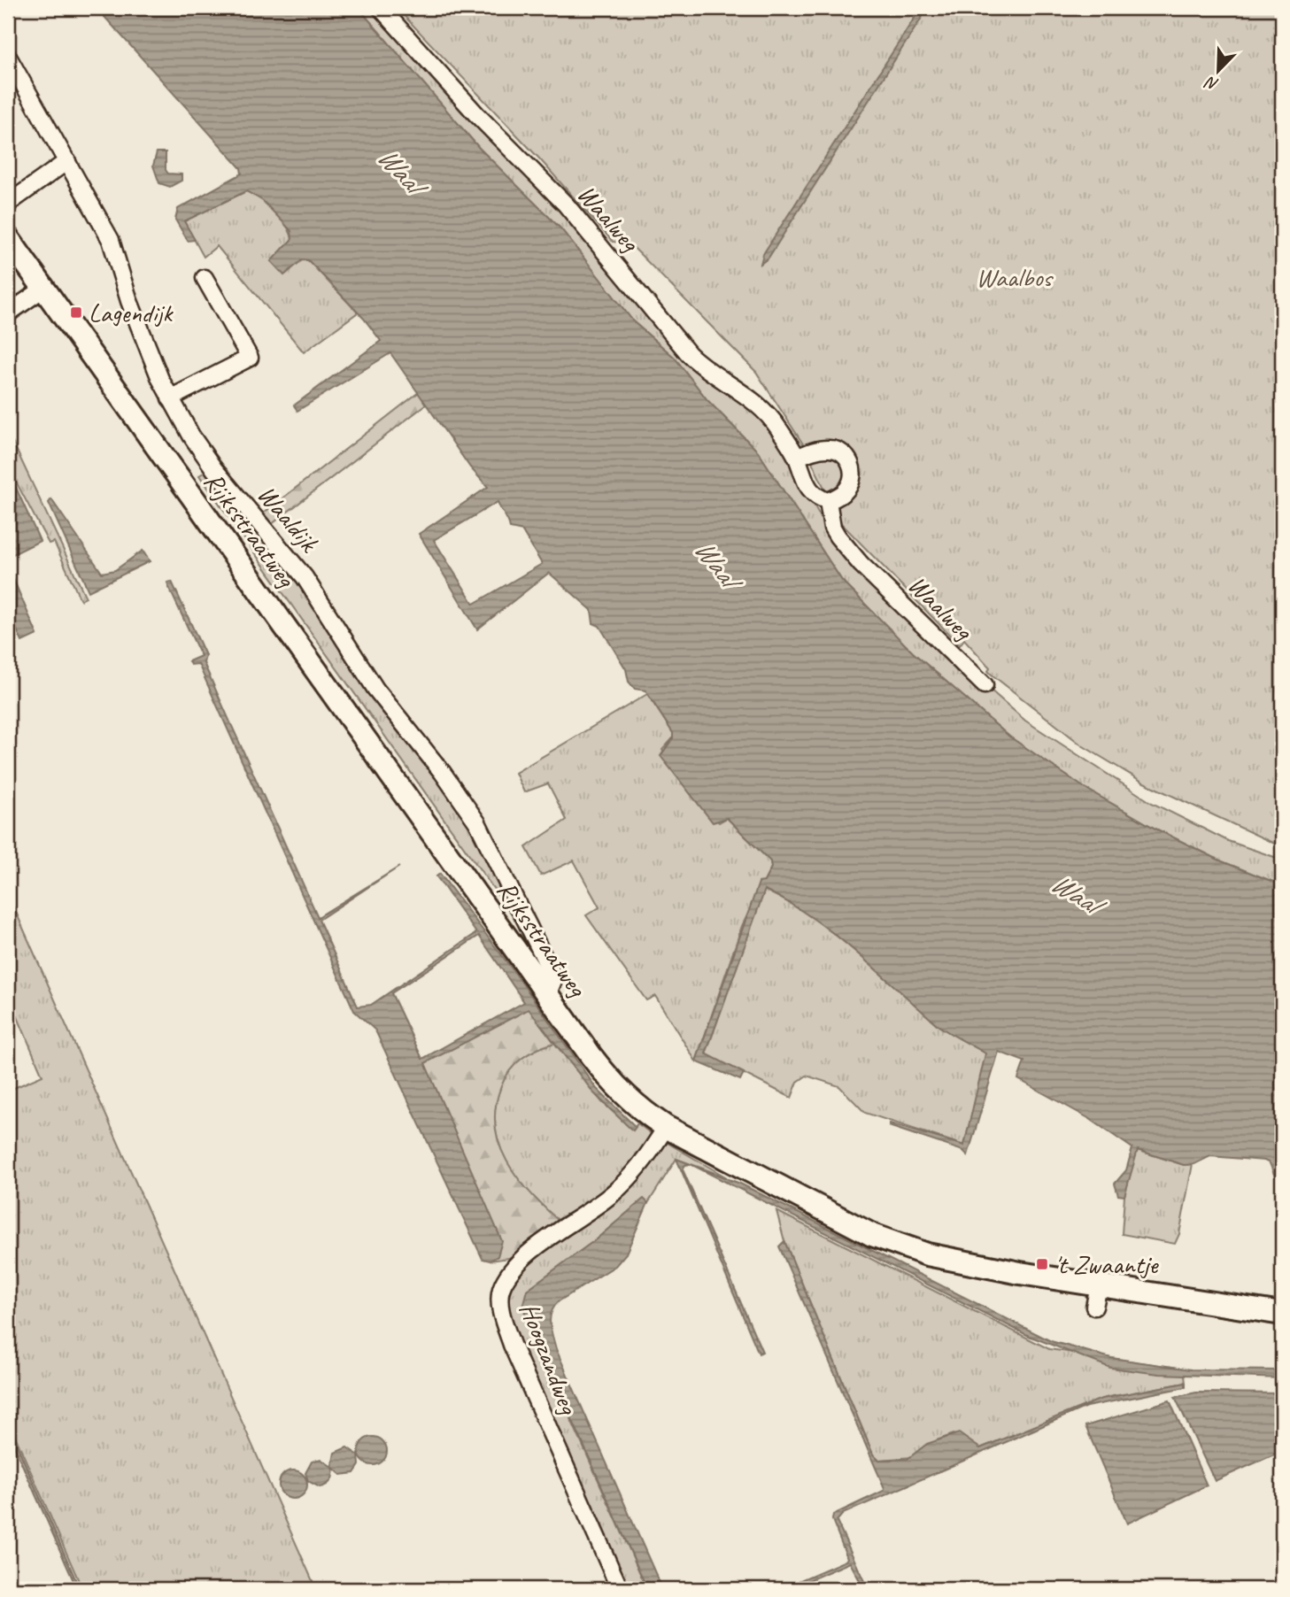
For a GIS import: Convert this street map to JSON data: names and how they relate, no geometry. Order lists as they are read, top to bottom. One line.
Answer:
{"streets":{"street":["Waalweg","Waaldijk","Rijksstraatweg","Hoogzandweg"]},"crossings":[["Waaldijk","Rijksstraatweg"],["Rijksstraatweg","Hoogzandweg"]],"water":["Waal"],"parks":["Waalbos"],"places":{"transit":["Lagendijk","'t Zwaantje"]},"north":"bottom left"}
